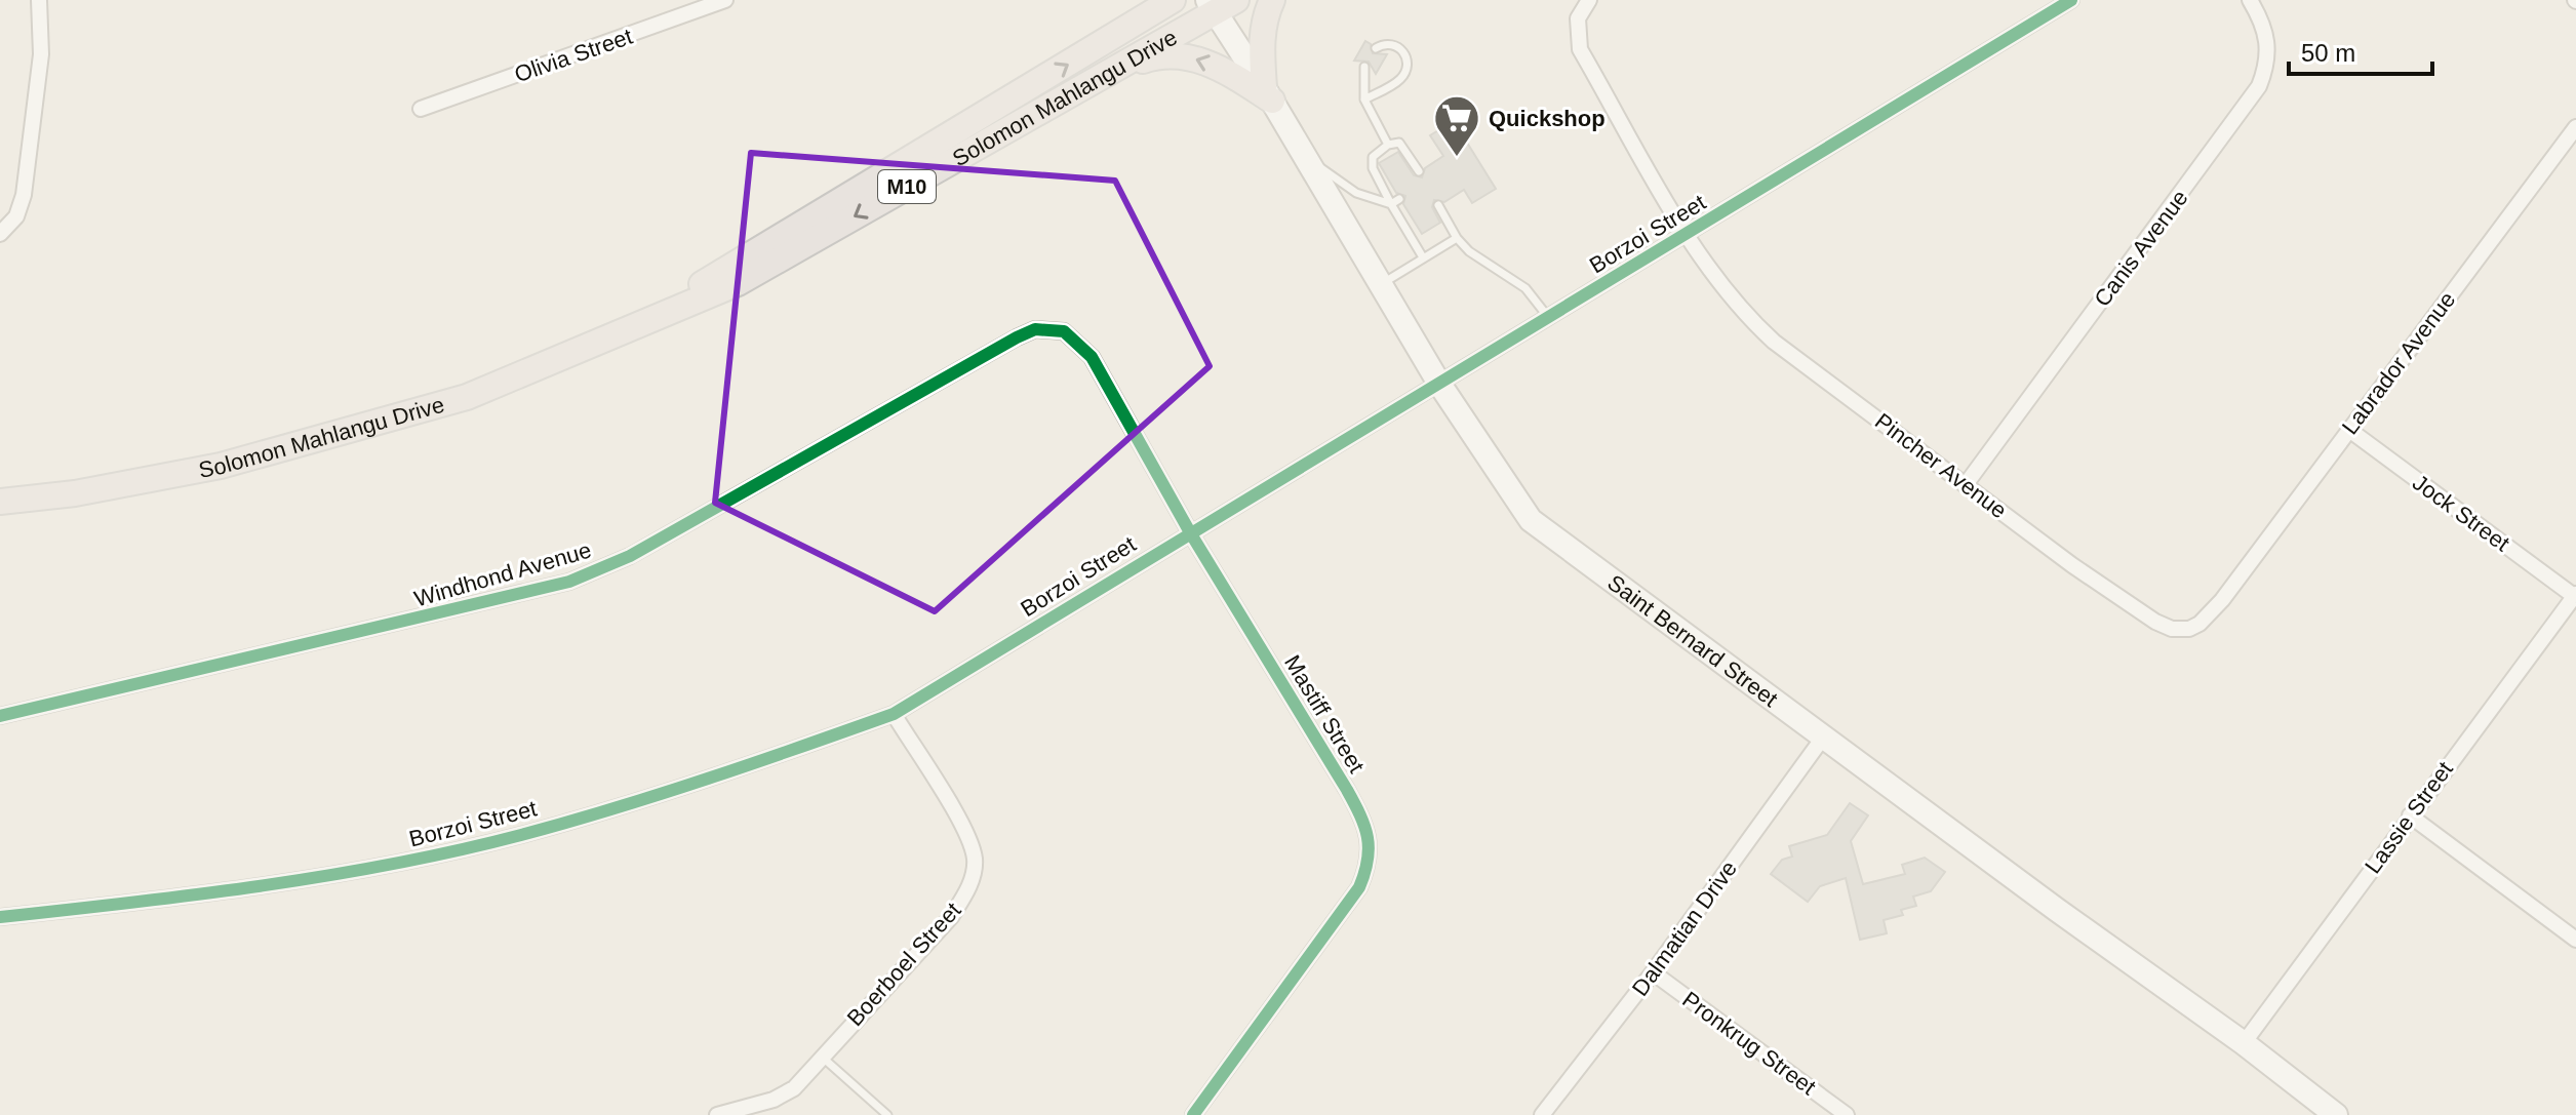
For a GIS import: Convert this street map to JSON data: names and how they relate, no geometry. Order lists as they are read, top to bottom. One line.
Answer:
{"streets":{"main road":["Solomon Mahlangu Drive","M10"],"street":["Olivia Street","Borzoi Street","Canis Avenue","Labrador Avenue","Pincher Avenue","Jock Street","Windhond Avenue","Saint Bernard Street","Mastiff Street","Lassie Street","Dalmatian Drive","Boerboel Street","Pronkrug Street"]},"crossings":[["Solomon Mahlangu Drive","Saint Bernard Street"],["Borzoi Street","Pincher Avenue"],["Borzoi Street","Saint Bernard Street"],["Borzoi Street","Mastiff Street"],["Borzoi Street","Boerboel Street"],["Canis Avenue","Pincher Avenue"],["Labrador Avenue","Pincher Avenue"],["Labrador Avenue","Jock Street"],["Jock Street","Lassie Street"],["Windhond Avenue","Mastiff Street"],["Saint Bernard Street","Lassie Street"],["Saint Bernard Street","Dalmatian Drive"],["Dalmatian Drive","Pronkrug Street"]],"places":{"supermarket":["Quickshop"]},"scale_bar":"50 m"}
